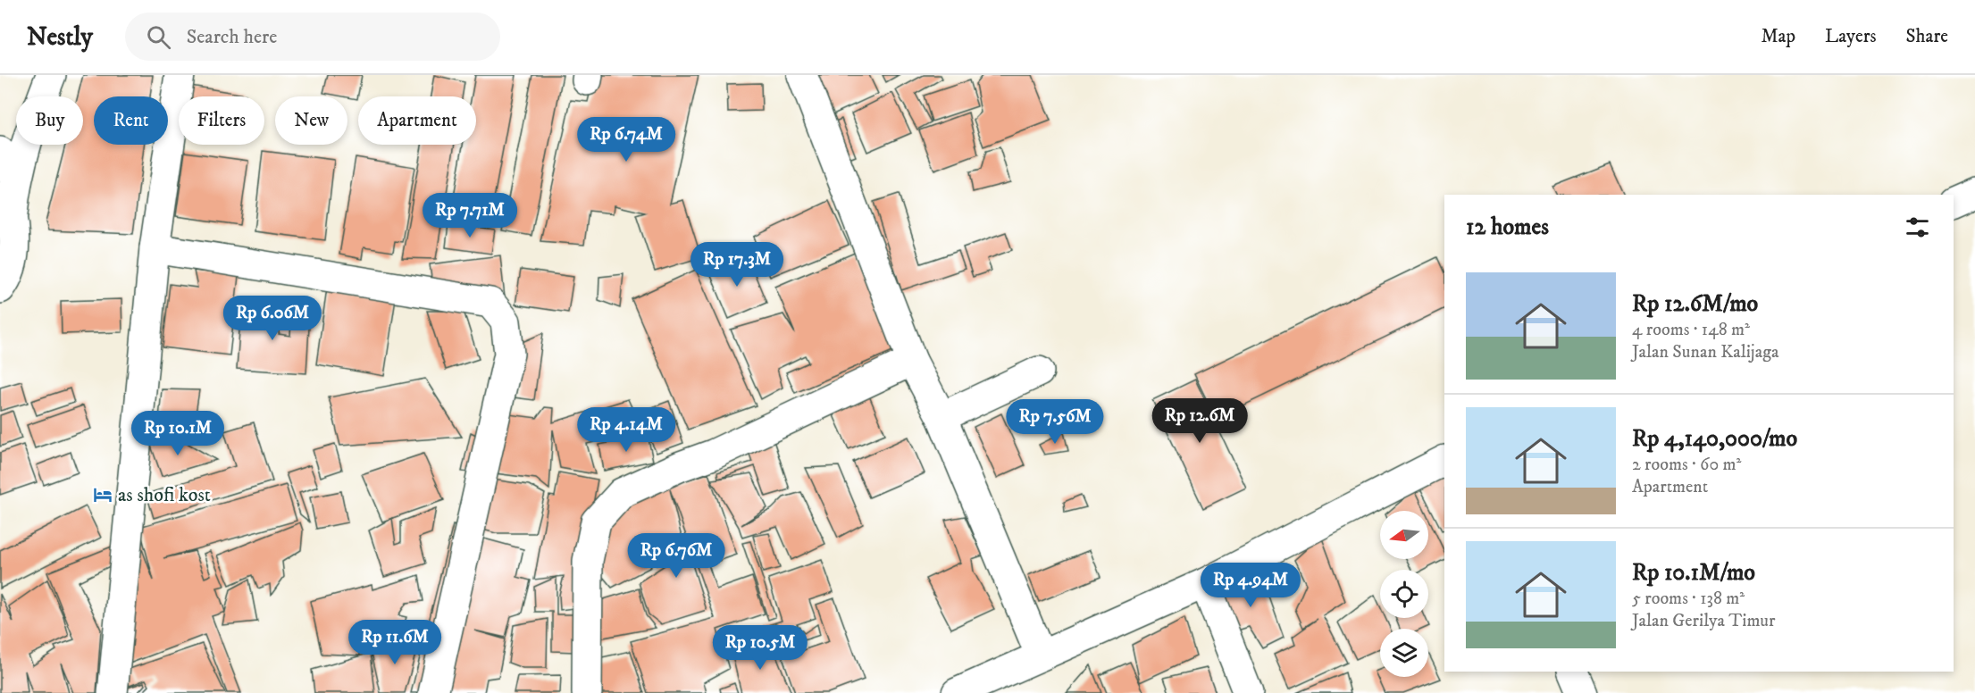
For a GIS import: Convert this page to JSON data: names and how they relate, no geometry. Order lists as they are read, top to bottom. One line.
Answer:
{"places":{"hotel":["as shofi kost"]},"north":"left","page":{"header":"Nestly","search":"Search here","nav":["Map","Layers","Share"],"chip":["Buy","Rent","Filters","New","Apartment"],"price":["Rp 6.74M","Rp 7.71M","Rp 17.3M","Rp 6.06M","Rp 12.6M","Rp 7.56M","Rp 4.14M","Rp 10.1M","Rp 6.76M","Rp 4.94M","Rp 11.6M","Rp 10.5M"],"heading":"12 homes","list":[{"name":"Rp 12.6M/mo","note":"4 rooms · 148 m² · Jalan Sunan Kalijaga"},{"name":"Rp 4,140,000/mo","note":"2 rooms · 60 m² · Apartment"},{"name":"Rp 10.1M/mo","note":"5 rooms · 138 m² · Jalan Gerilya Timur"}]}}
